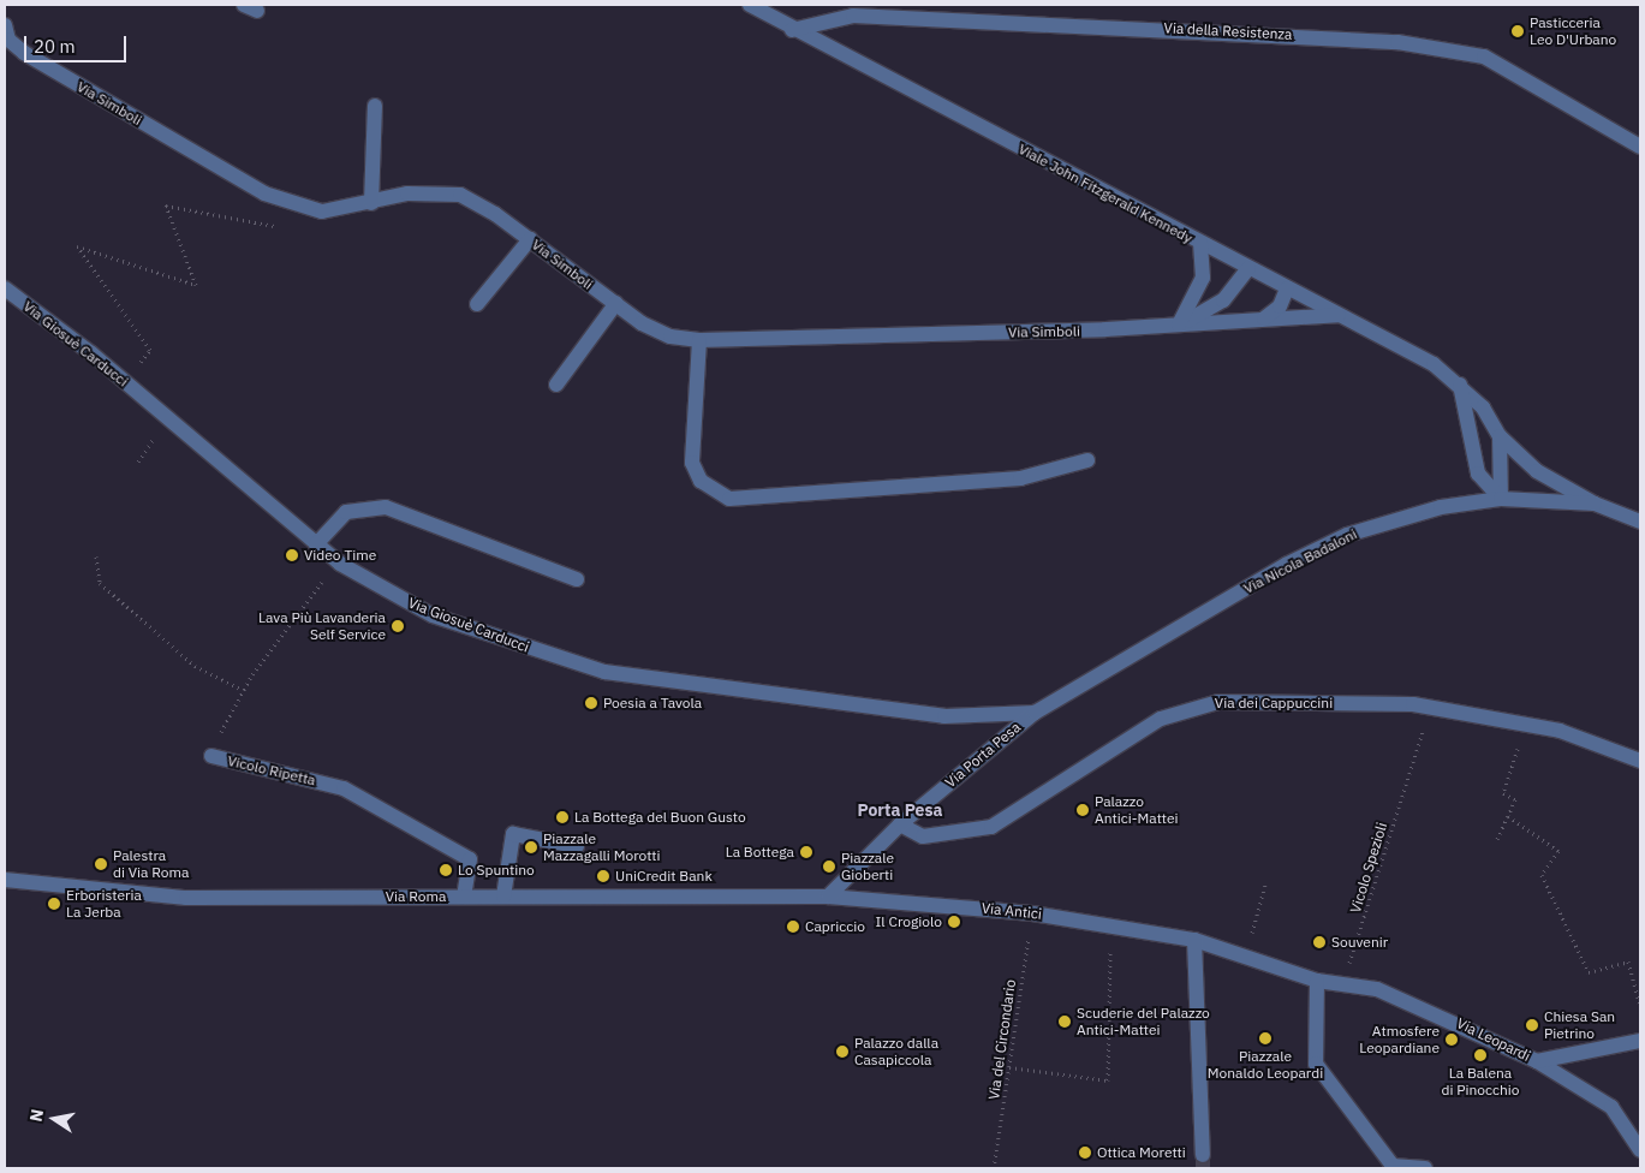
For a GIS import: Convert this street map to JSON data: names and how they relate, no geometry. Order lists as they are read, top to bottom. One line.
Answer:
{"streets":{"street":["Via della Resistenza","Via Simboli","Viale John Fitzgerald Kennedy","Via Giosuè Carducci","Via Nicola Badaloni","Via dei Cappuccini","Via Porta Pesa","Vicolo Ripetta","Via Roma","Via Antici","Via Leopardi"],"path":["Vicolo Spezioli","Via del Circondario"]},"crossings":[["Via della Resistenza","Viale John Fitzgerald Kennedy"],["Via Simboli","Viale John Fitzgerald Kennedy"],["Viale John Fitzgerald Kennedy","Via Nicola Badaloni"],["Via Giosuè Carducci","Via Nicola Badaloni"],["Via Giosuè Carducci","Via Porta Pesa"],["Via Giosuè Carducci","Vicolo Ripetta"],["Via Nicola Badaloni","Via Porta Pesa"],["Via dei Cappuccini","Via Porta Pesa"],["Via Porta Pesa","Via Roma"],["Via Porta Pesa","Via Antici"],["Vicolo Ripetta","Via Roma"],["Vicolo Spezioli","Via Leopardi"],["Via Roma","Via Antici"],["Via Antici","Via del Circondario"]],"districts":["Porta Pesa"],"places":["Pasticceria Leo D'Urbano","Video Time","Lava Più Lavanderia Self Service","Poesia a Tavola","Palazzo Antici-Mattei","La Bottega del Buon Gusto","Piazzale Mazzagalli Morotti","La Bottega","Palestra di Via Roma","Piazzale Gioberti","Lo Spuntino","UniCredit Bank","Erboristeria La Jerba","Il Crogiolo","Capriccio","Souvenir","Scuderie del Palazzo Antici-Mattei","Chiesa San Pietrino","Piazzale Monaldo Leopardi","Atmosfere Leopardiane","Palazzo dalla Casapiccola","La Balena di Pinocchio","Ottica Moretti"],"scale_bar":"20 m","north":"left"}
